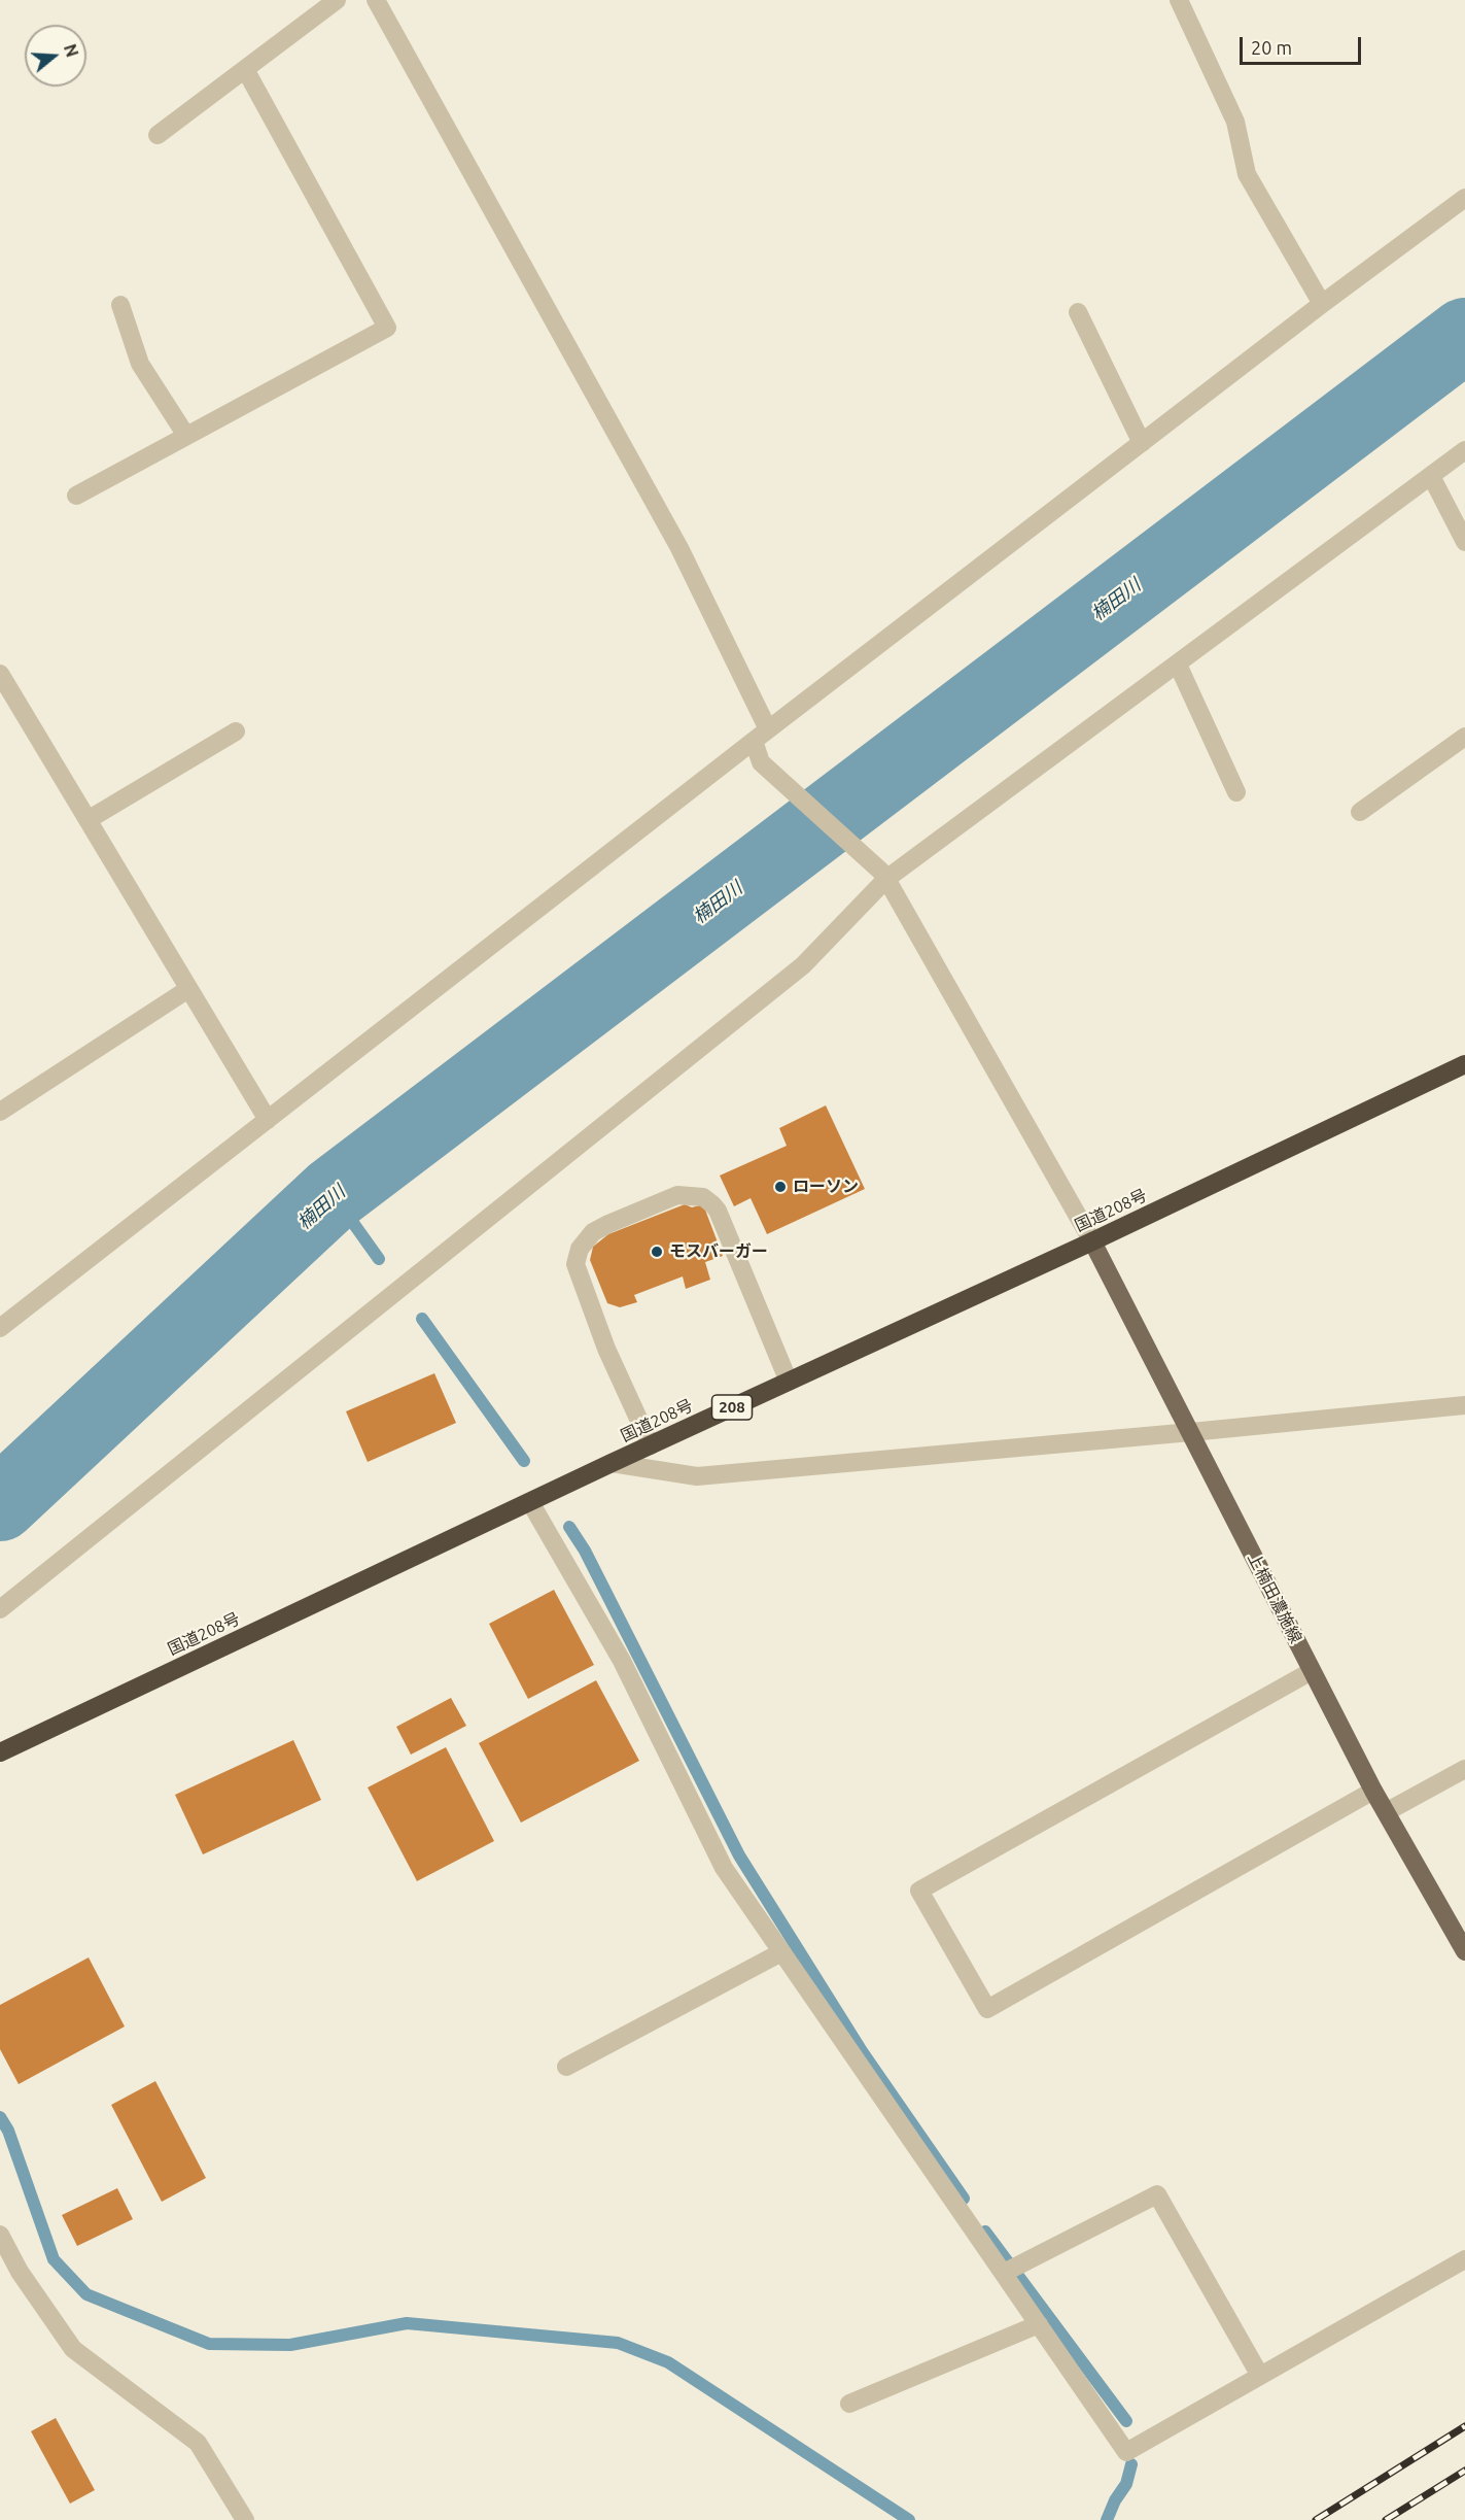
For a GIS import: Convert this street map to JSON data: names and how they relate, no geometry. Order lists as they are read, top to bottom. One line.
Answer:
{"streets":{"highway":["国道208号","208"],"main road":["上楠田濃施線"]},"crossings":[["国道208号","上楠田濃施線"]],"water":["楠田川"],"places":["ローソン","モスバーガー"],"scale_bar":"20 m","north":"right"}
